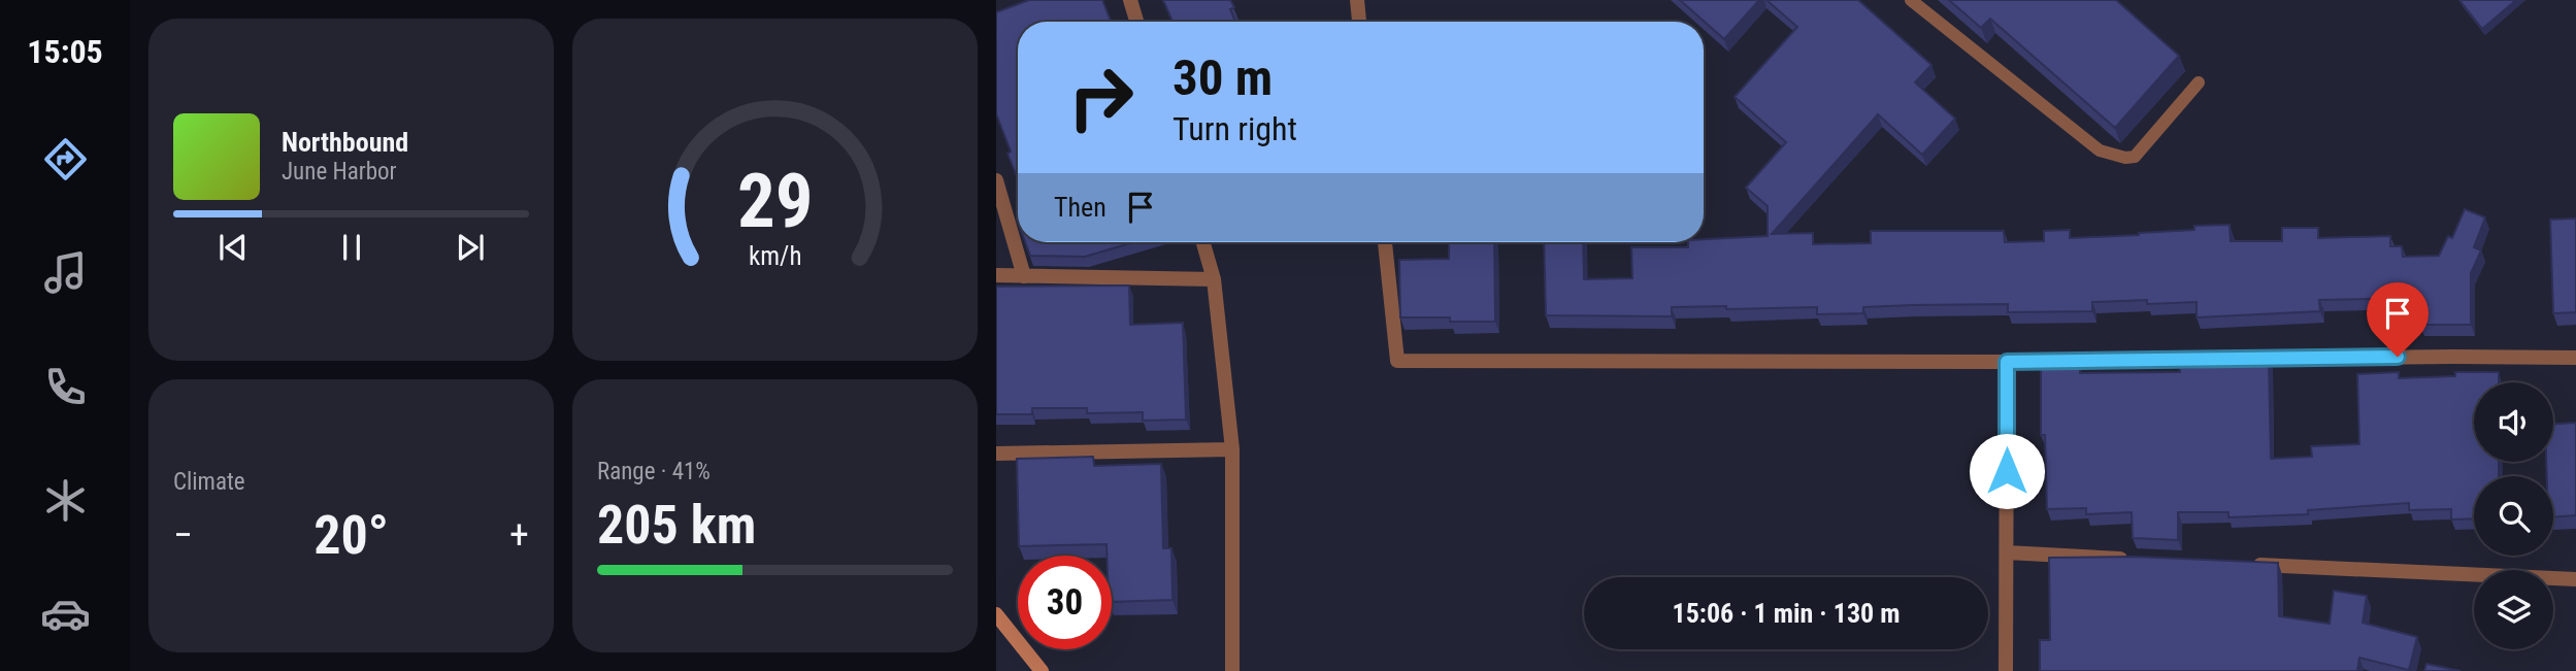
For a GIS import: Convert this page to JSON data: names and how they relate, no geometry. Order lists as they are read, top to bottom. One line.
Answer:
{"page":{"tabs":"15:05","turn":["30 m","Turn right"],"song":["Northbound","June Harbor"],"then":"Then","tile":["Climate",["Range · 41%","205 km"]],"heat":["−","20°","+"],"limit":"30","trip":"15:06 · 1 min · 130 m","gauge":["29","km/h"]}}
